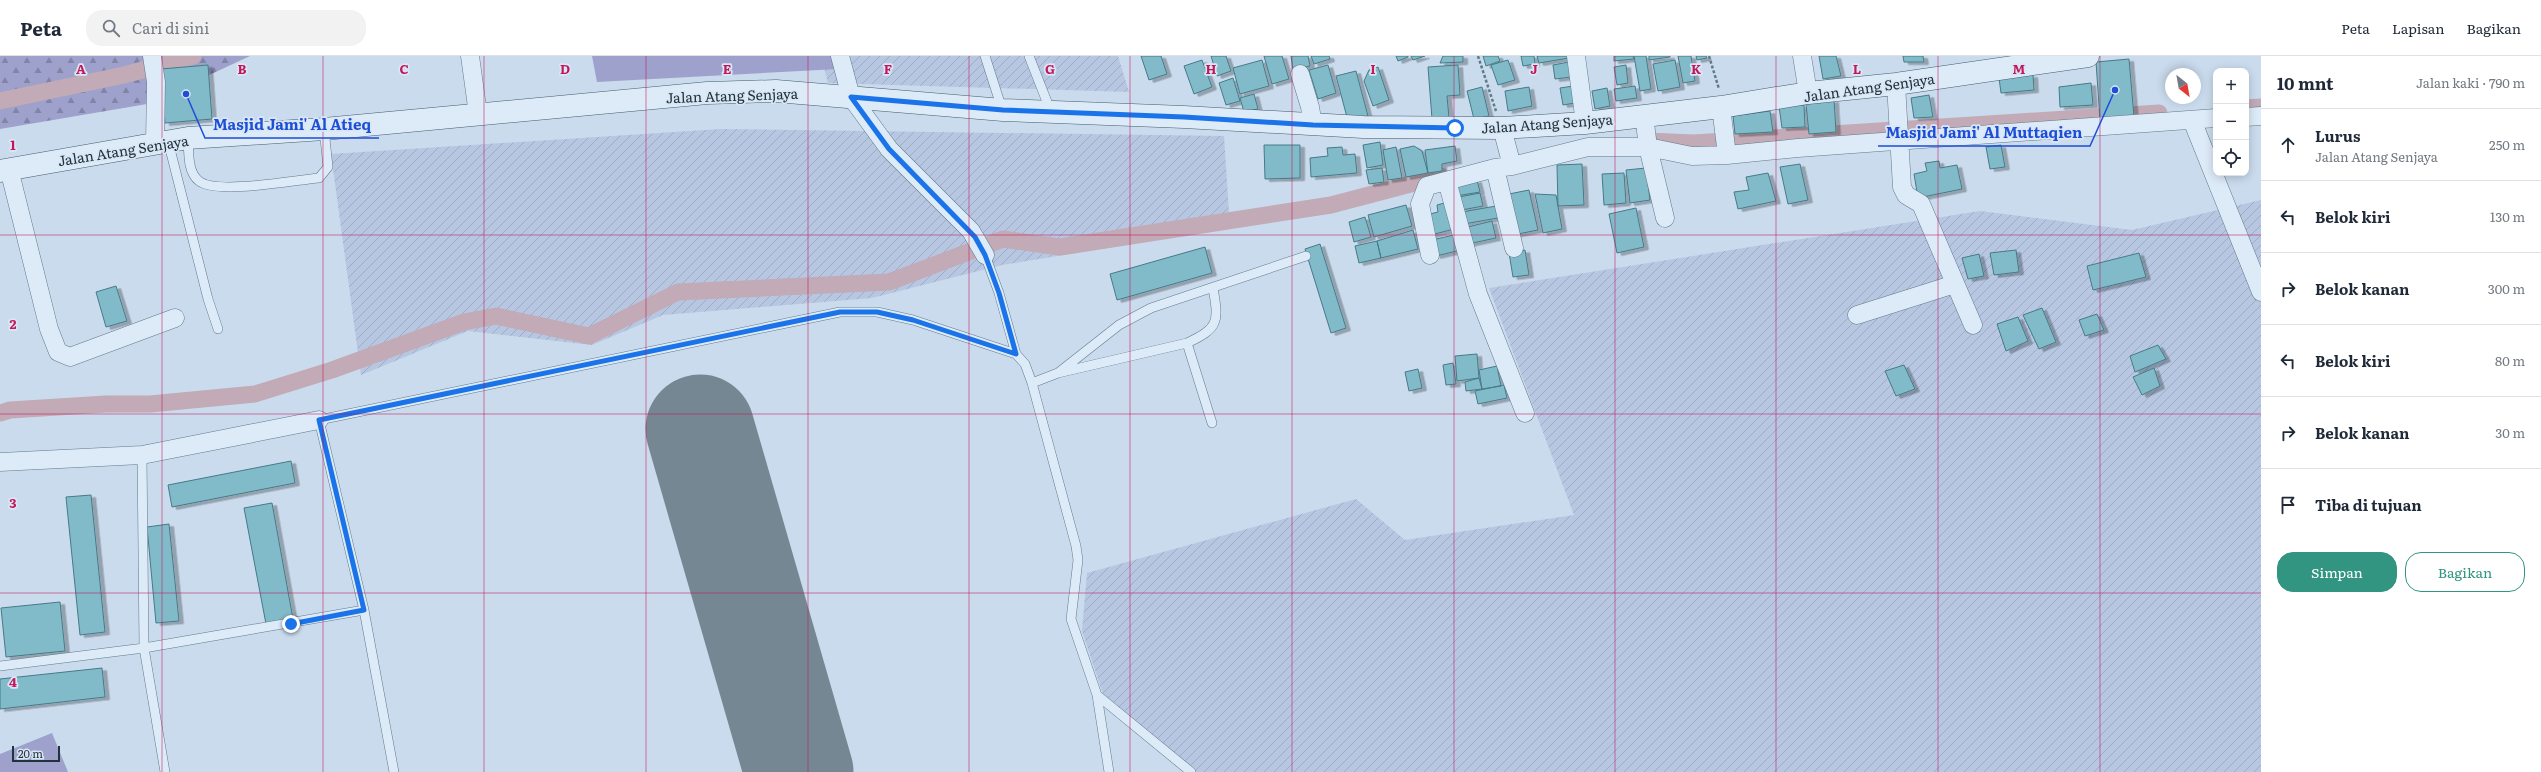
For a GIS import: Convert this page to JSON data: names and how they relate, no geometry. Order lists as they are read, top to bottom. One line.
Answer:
{"streets":{"main road":["Jalan Atang Senjaya"]},"places":["Masjid Jami' Al Muttaqien","Masjid Jami' Al Atieq"],"scale_bar":"20 m","north":"bottom right","page":{"header":"Peta","search":"Cari di sini","nav":["Peta","Lapisan","Bagikan"],"heading":["10 mnt","Jalan kaki · 790 m"],"map_buttons":["+","−"],"list":[["Lurus","Jalan Atang Senjaya","250 m"],["Belok kiri","130 m"],["Belok kanan","300 m"],["Belok kiri","80 m"],["Belok kanan","30 m"],"Tiba di tujuan"],"buttons":["Simpan","Bagikan"],"scale":"20 m"},"grid":{"columns":["A","B","C","D","E","F","G","H","I","J","K","L","M"],"rows":["1","2","3","4"]}}
